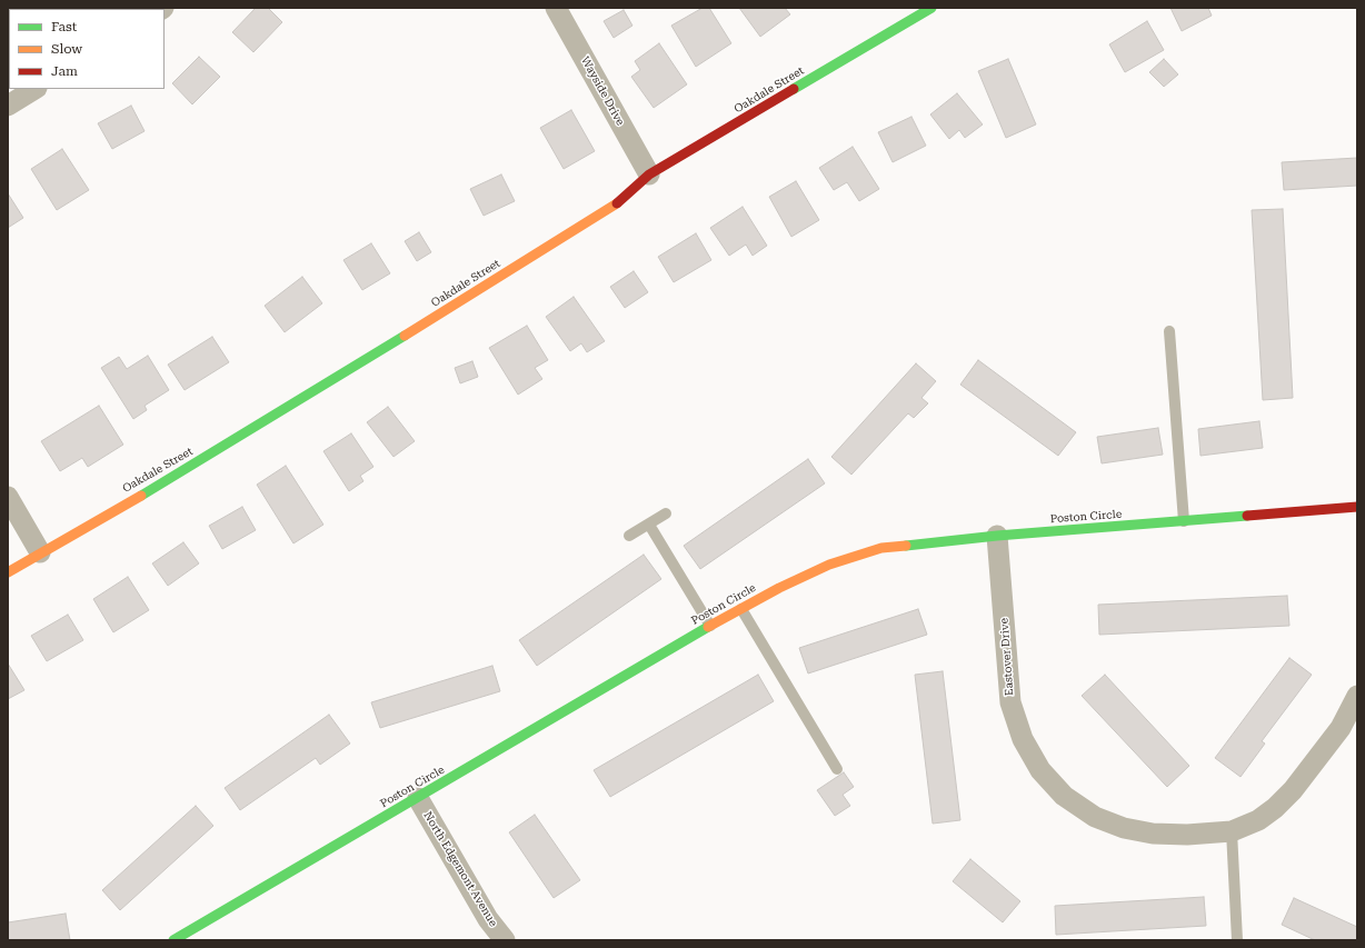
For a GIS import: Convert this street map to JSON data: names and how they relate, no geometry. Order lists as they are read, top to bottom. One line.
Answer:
{"streets":{"street":["Oakdale Street","Wayside Drive","Poston Circle","Eastover Drive","North Edgemont Avenue"]},"crossings":[["Oakdale Street","Wayside Drive"],["Poston Circle","Eastover Drive"],["Poston Circle","North Edgemont Avenue"]],"legend":["Fast","Slow","Jam"]}
